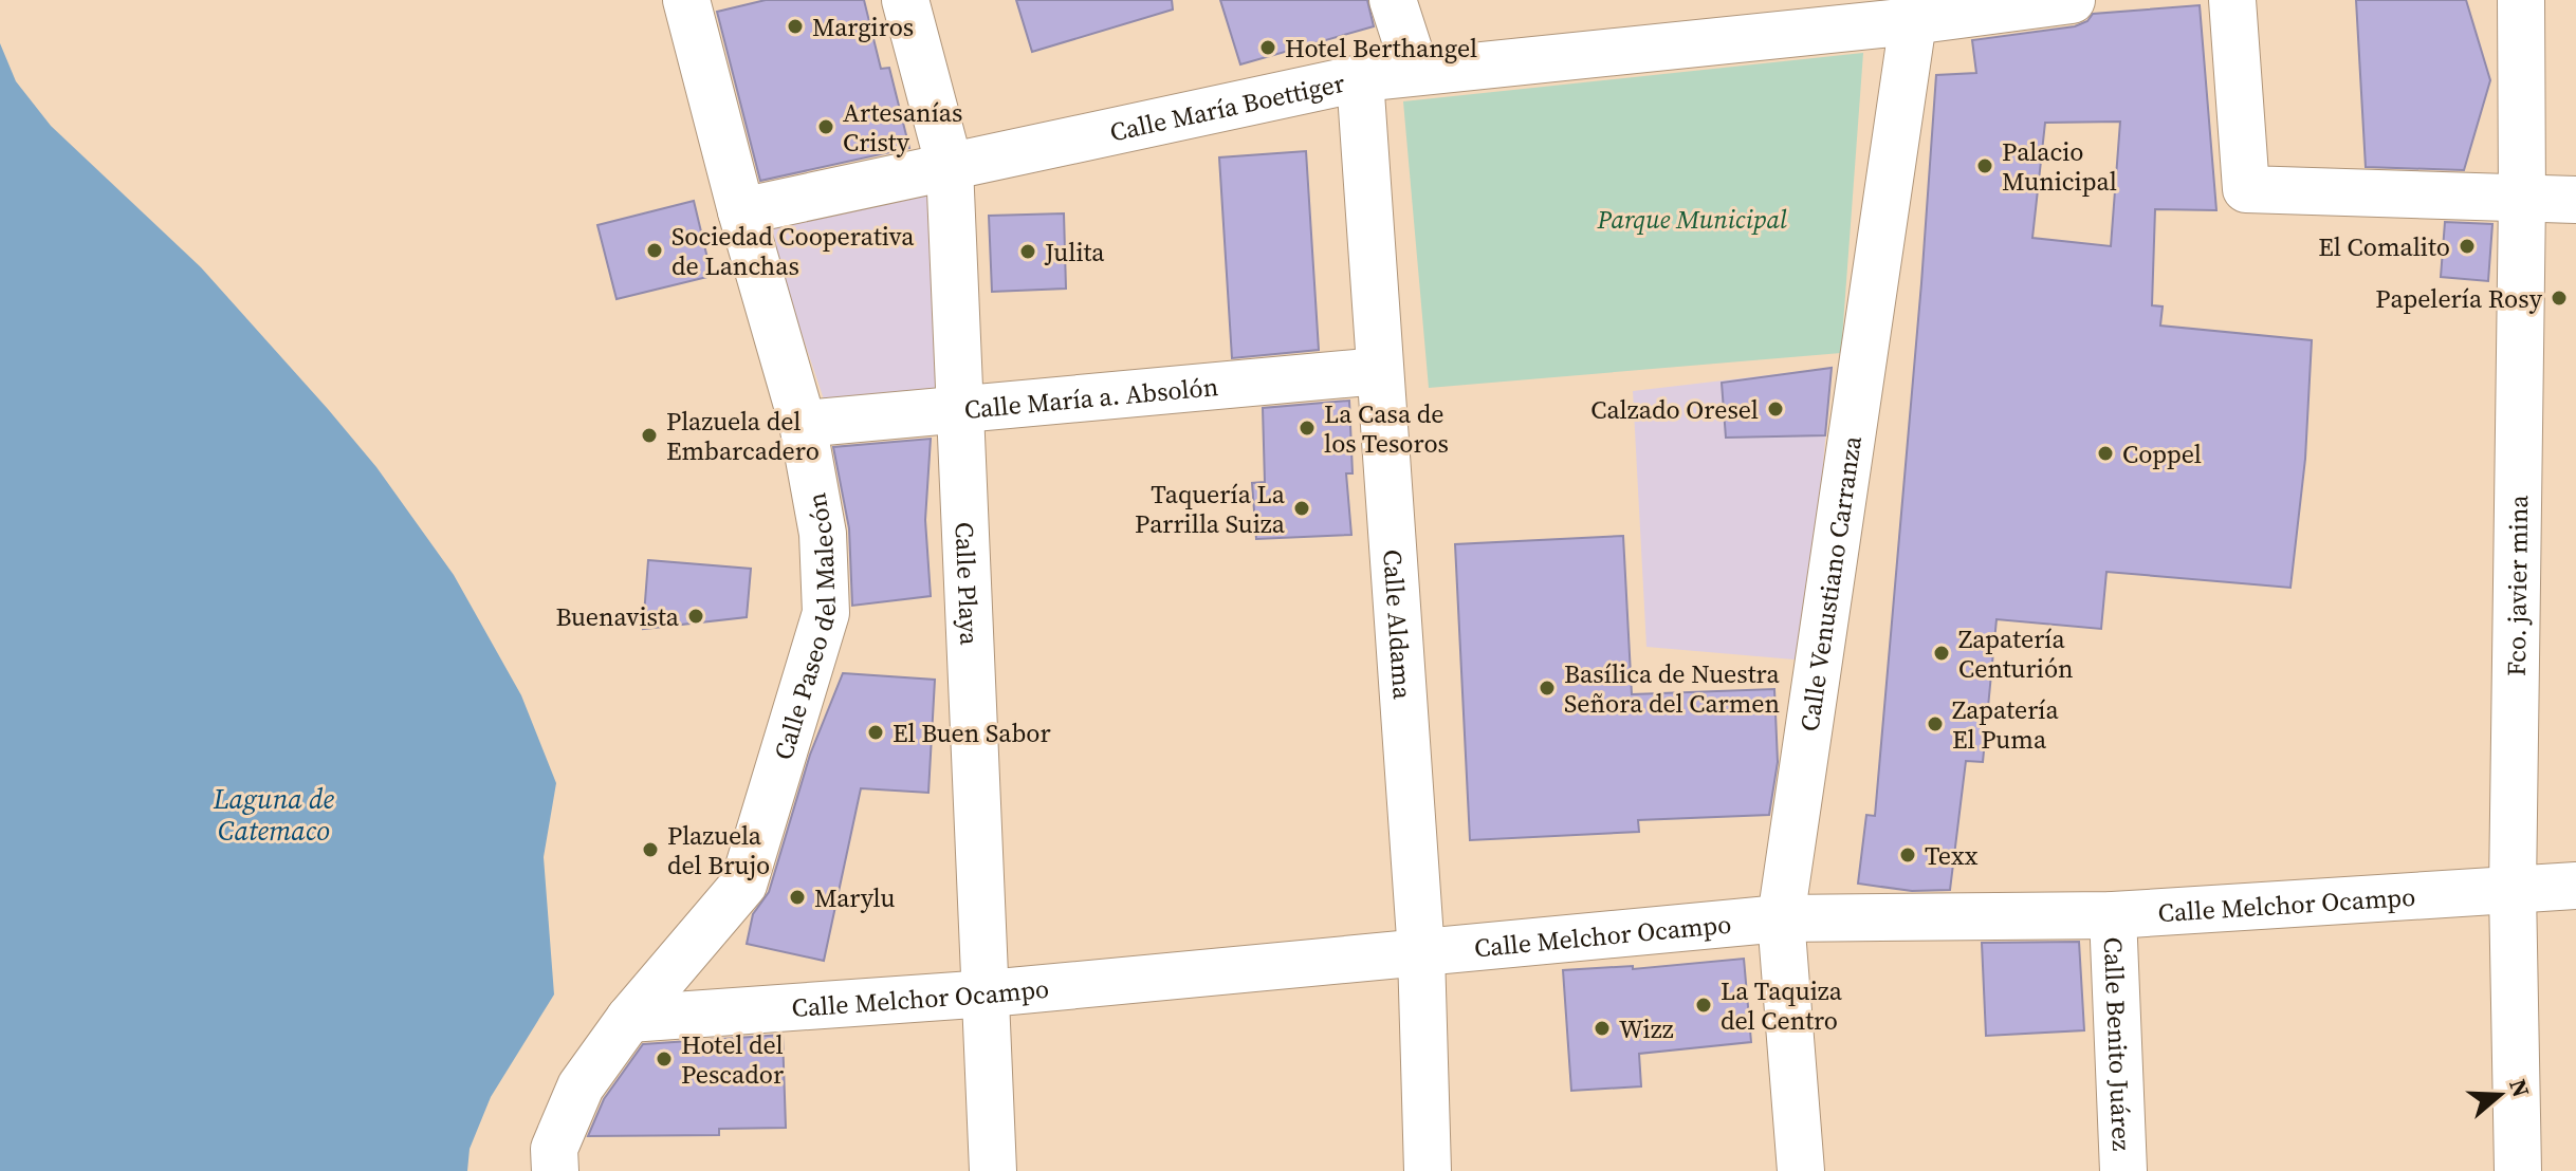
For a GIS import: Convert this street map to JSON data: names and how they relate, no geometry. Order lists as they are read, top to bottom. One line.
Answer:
{"streets":{"street":["Calle María Boettiger","Calle María a. Absolón","Calle Playa","Calle Venustiano Carranza","Fco. javier mina","Calle Aldama","Calle Paseo del Malecón","Calle Melchor Ocampo","Calle Benito Juárez"]},"crossings":[["Calle María Boettiger","Calle Playa"],["Calle María Boettiger","Calle Venustiano Carranza"],["Calle María Boettiger","Calle Aldama"],["Calle María Boettiger","Calle Paseo del Malecón"],["Calle María a. Absolón","Calle Playa"],["Calle María a. Absolón","Calle Aldama"],["Calle María a. Absolón","Calle Paseo del Malecón"],["Calle Playa","Calle Melchor Ocampo"],["Calle Venustiano Carranza","Calle Melchor Ocampo"],["Fco. javier mina","Calle Melchor Ocampo"],["Calle Aldama","Calle Melchor Ocampo"],["Calle Paseo del Malecón","Calle Melchor Ocampo"],["Calle Melchor Ocampo","Calle Benito Juárez"]],"water":["Laguna de Catemaco"],"parks":["Parque Municipal"],"places":["Margiros","Hotel Berthangel","Artesanías Cristy","Palacio Municipal","El Comalito","Sociedad Cooperativa de Lanchas","Julita","Papelería Rosy","Calzado Oresel","La Casa de los Tesoros","Plazuela del Embarcadero","Coppel","Taquería La Parrilla Suiza","Buenavista","Zapatería Centurión","Basílica de Nuestra Señora del Carmen","Zapatería El Puma","El Buen Sabor","Plazuela del Brujo","Texx","Marylu","La Taquiza del Centro","Wizz","Hotel del Pescador"],"north":"right"}
